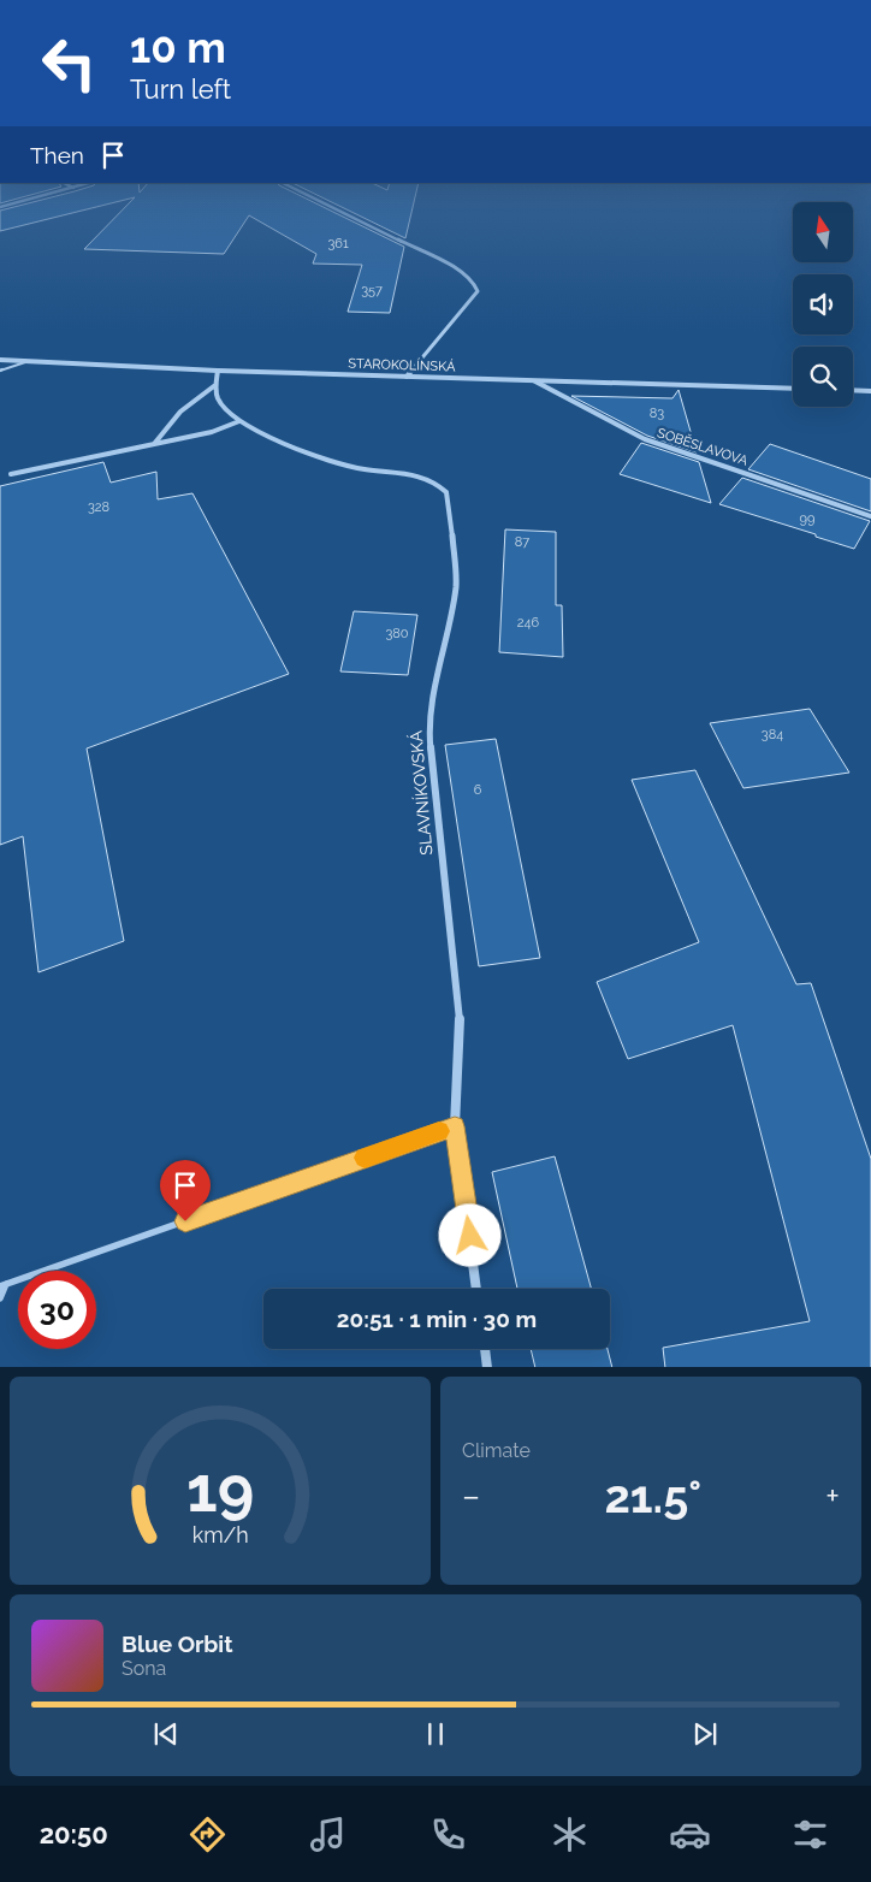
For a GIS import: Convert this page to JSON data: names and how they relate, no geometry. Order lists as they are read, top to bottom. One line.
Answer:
{"streets":{"street":["STAROKOLÍNSKÁ","SOBĚSLAVOVA","SLAVNÍKOVSKÁ"]},"crossings":[["STAROKOLÍNSKÁ","SOBĚSLAVOVA"]],"house_numbers":["361","357","83","328","99","87","246","380","384","6"],"north":"top","page":{"turn":["10 m","Turn left"],"then":"Then","limit":"30","trip":"20:51 · 1 min · 30 m","tile":"Climate","heat":["−","21.5°","+"],"song":["Blue Orbit","Sona"],"tabs":"20:50","gauge":["19","km/h"]}}
